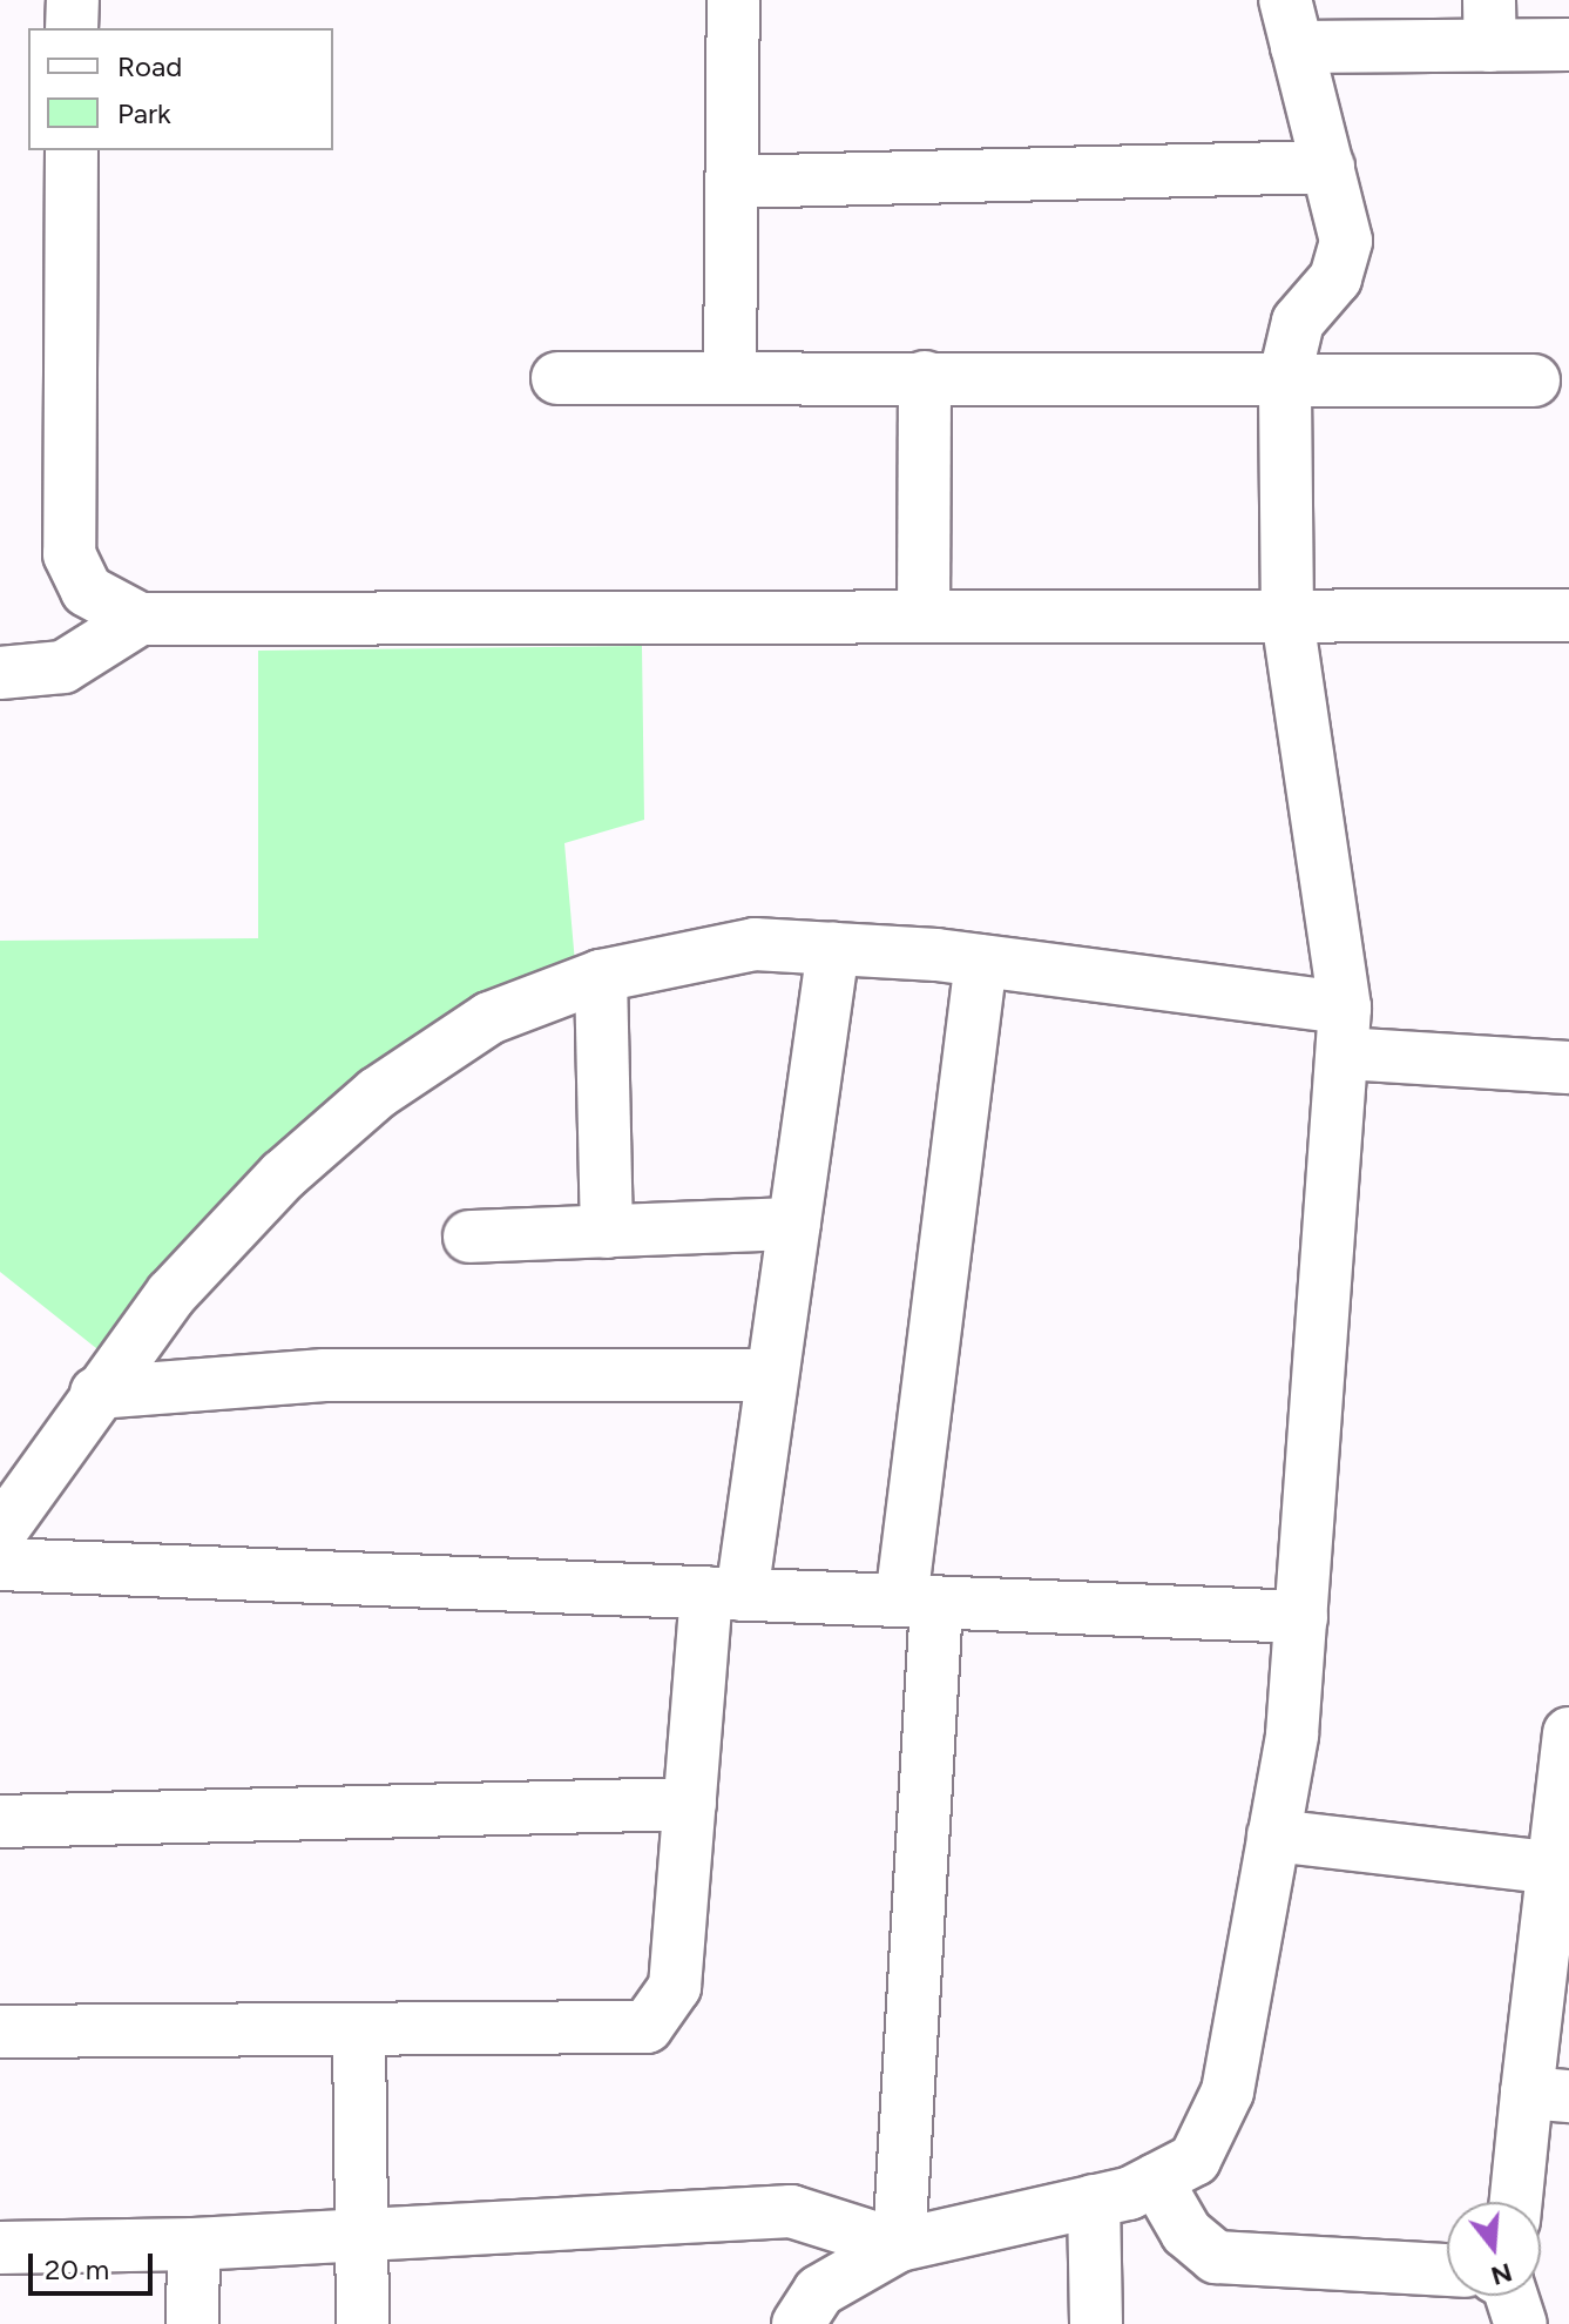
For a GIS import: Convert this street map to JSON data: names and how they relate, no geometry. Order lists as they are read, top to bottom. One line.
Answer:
{"legend":["Road","Park"],"scale_bar":"20 m","north":"bottom"}
